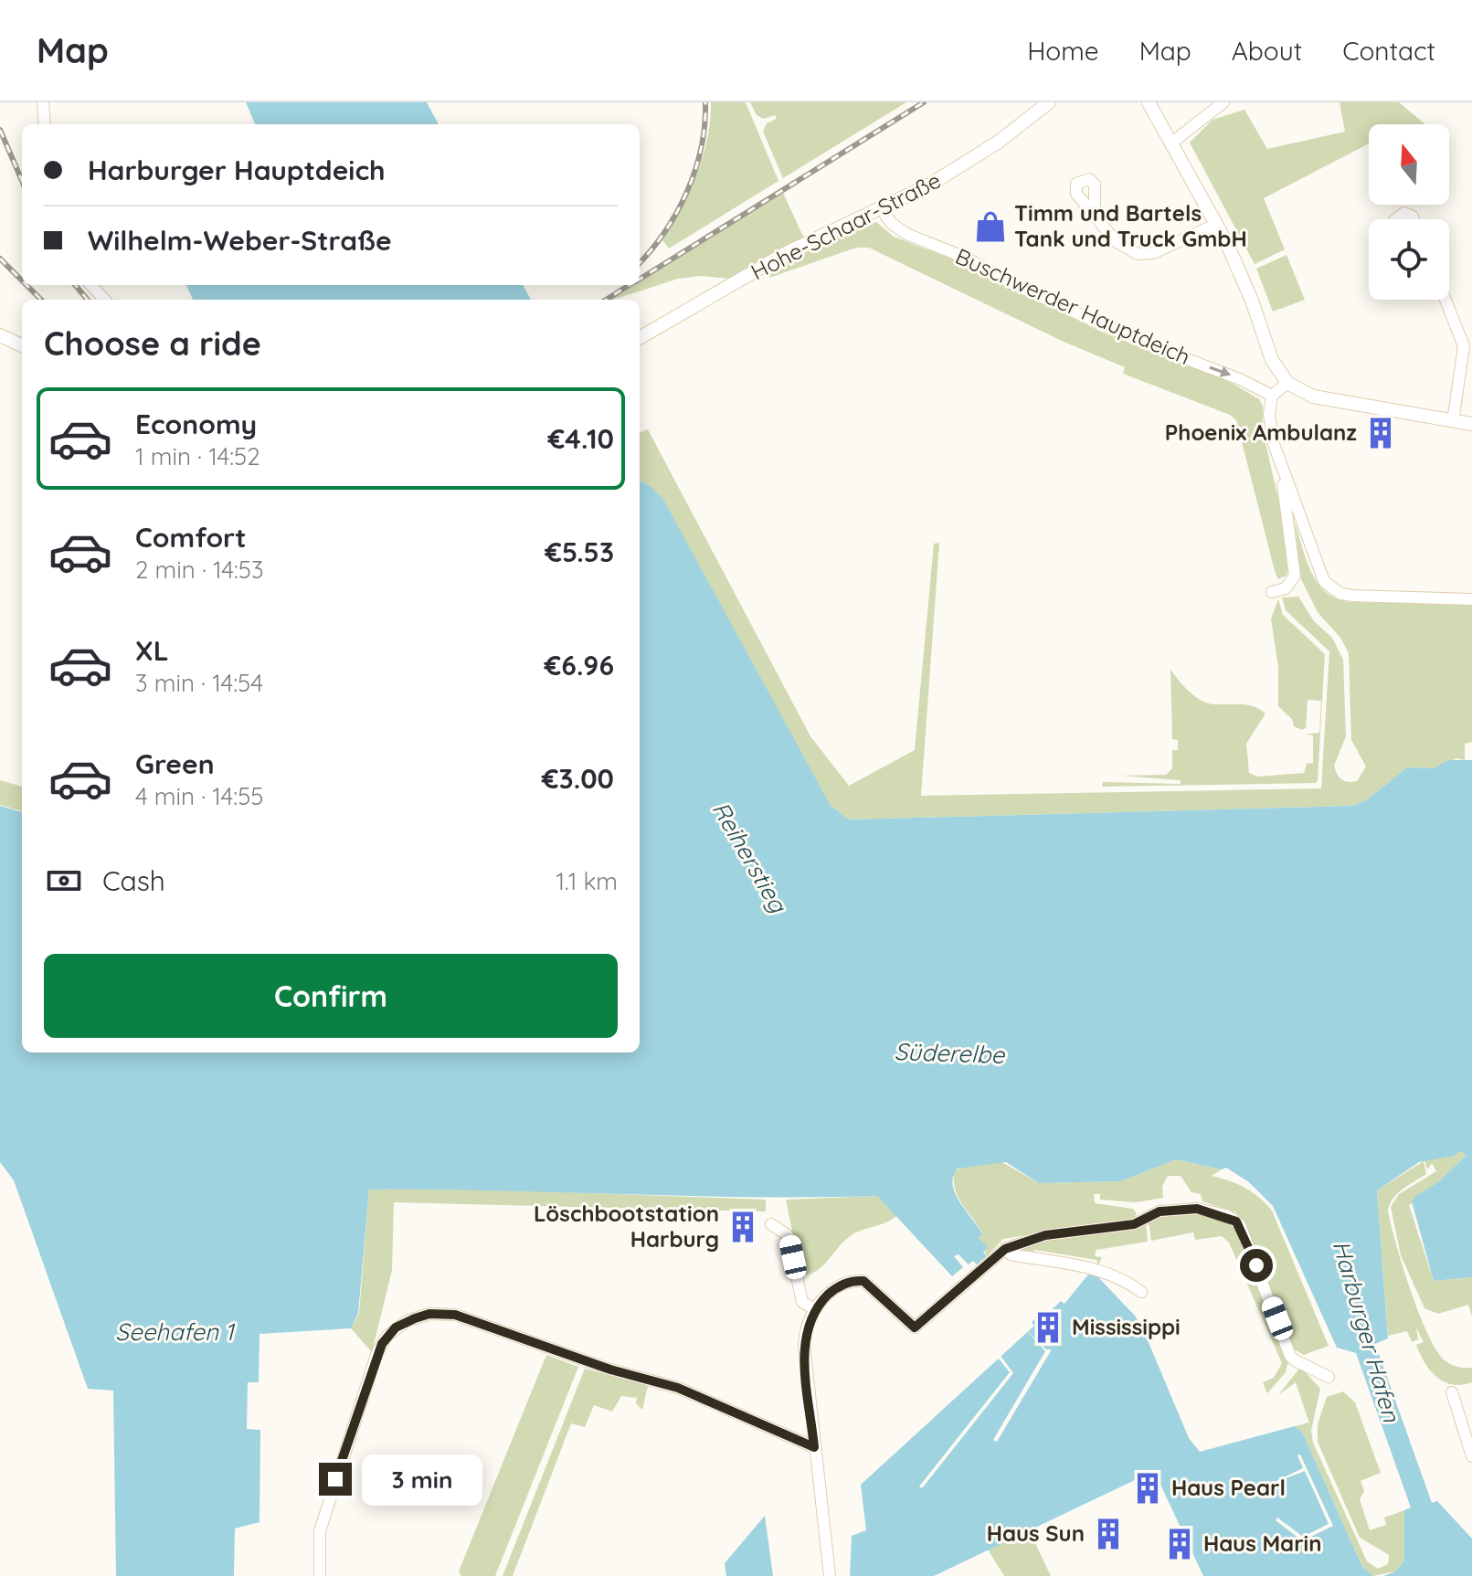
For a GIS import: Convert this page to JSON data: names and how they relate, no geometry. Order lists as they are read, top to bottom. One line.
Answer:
{"streets":{"main road":["Hohe-Schaar-Straße"],"street":["Buschwerder Hauptdeich"]},"crossings":[["Hohe-Schaar-Straße","Buschwerder Hauptdeich"]],"one_way":["Buschwerder Hauptdeich"],"water":["Reiherstieg","Süderelbe","Harburger Hafen","Seehafen 1"],"places":{"shop":["Timm und Bartels Tank und Truck GmbH"],"building":["Phoenix Ambulanz","Löschbootstation Harburg","Mississippi","Haus Pearl","Haus Sun","Haus Marin"]},"north":"top","page":{"header":"Map","nav":["Home","Map","About","Contact"],"banner":["Harburger Hauptdeich","Wilhelm-Weber-Straße"],"heading":"Choose a ride","list":[{"name":"Economy","note":"1 min · 14:52","value":"€4.10"},{"name":"Comfort","note":"2 min · 14:53","value":"€5.53"},{"name":"XL","note":"3 min · 14:54","value":"€6.96"},{"name":"Green","note":"4 min · 14:55","value":"€3.00"}],"pay":["Cash","1.1 km"],"buttons":"Confirm","bubble":"3 min"}}
